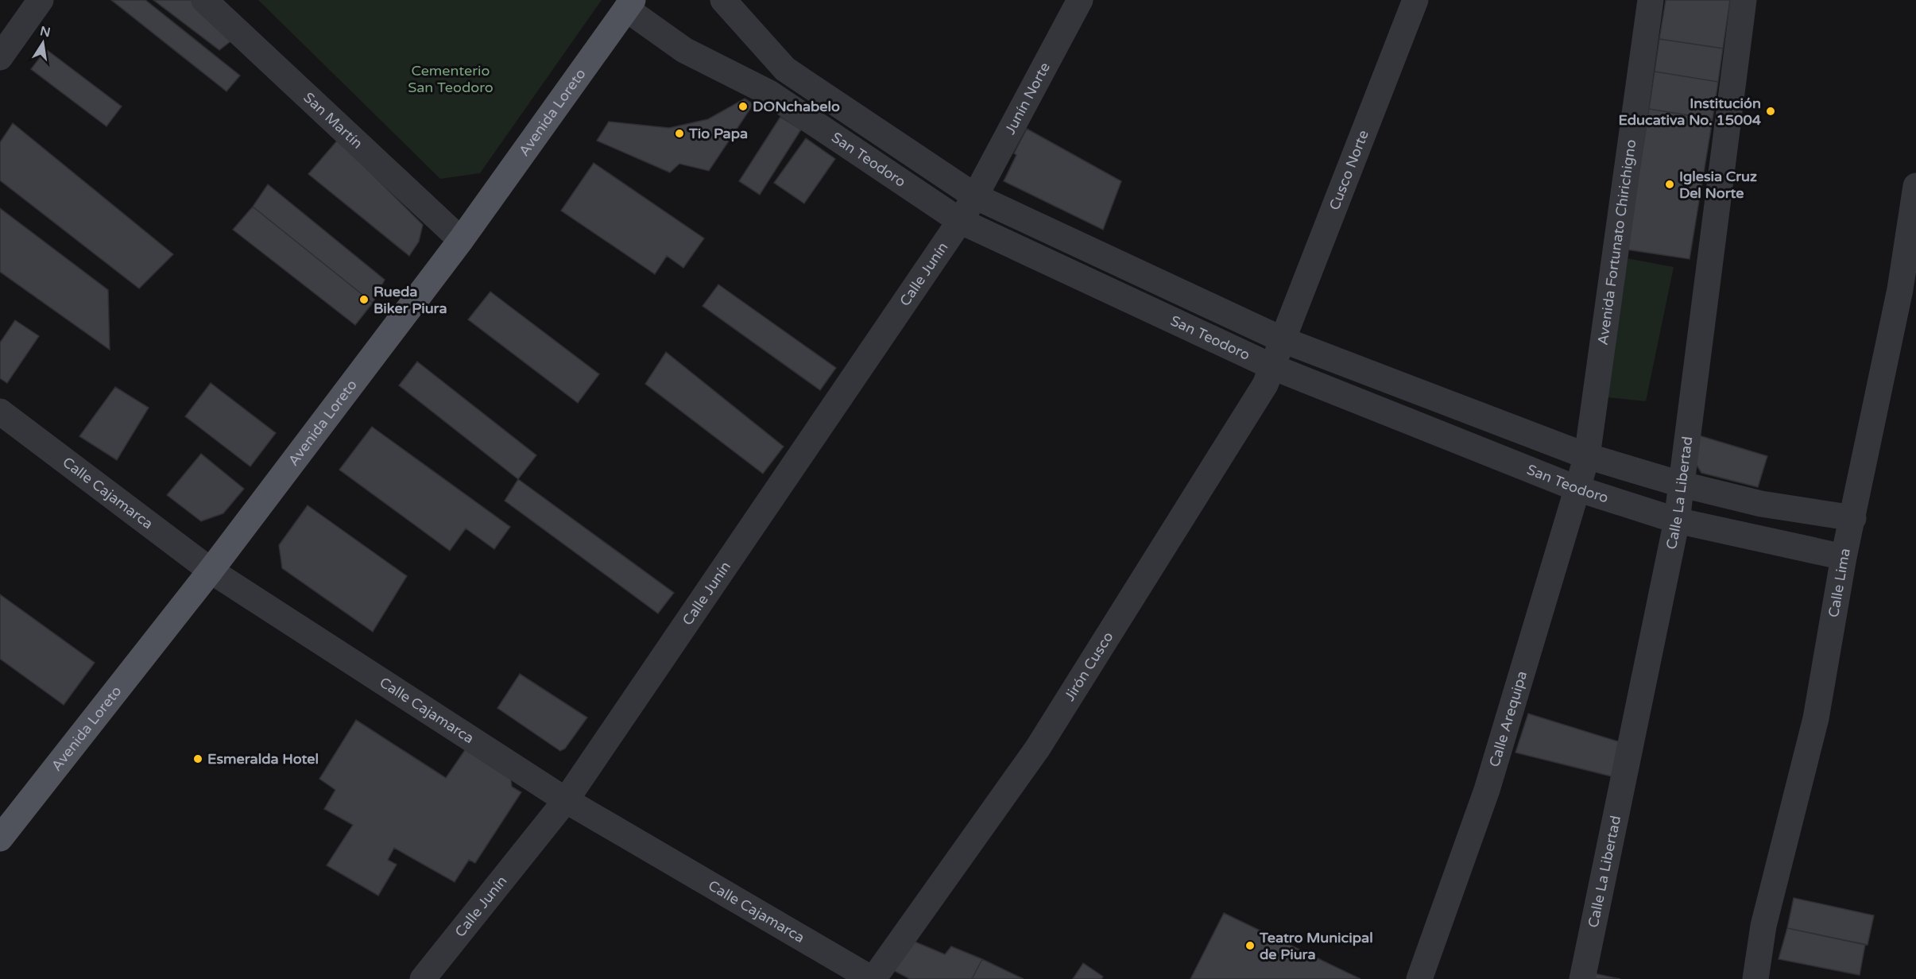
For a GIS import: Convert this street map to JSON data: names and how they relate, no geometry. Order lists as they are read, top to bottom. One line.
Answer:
{"streets":{"main road":["Avenida Loreto"],"street":["Junín Norte","San Martín","San Teodoro","Cusco Norte","Avenida Fortunato Chirichigno","Calle Junín","Calle La Libertad","Calle Cajamarca","Calle Lima","Jirón Cusco","Calle Arequipa"]},"crossings":[["Junín Norte","San Teodoro"],["Junín Norte","Calle Junín"],["Avenida Loreto","San Martín"],["Avenida Loreto","San Teodoro"],["Avenida Loreto","Calle Cajamarca"],["San Teodoro","Cusco Norte"],["San Teodoro","Avenida Fortunato Chirichigno"],["San Teodoro","Calle Junín"],["San Teodoro","Calle La Libertad"],["San Teodoro","Calle Lima"],["San Teodoro","Jirón Cusco"],["San Teodoro","Calle Arequipa"],["Cusco Norte","Jirón Cusco"],["Avenida Fortunato Chirichigno","Calle Arequipa"],["Calle Junín","Calle Cajamarca"],["Calle Cajamarca","Jirón Cusco"]],"parks":["Cementerio San Teodoro"],"places":["DONchabelo","Institución Educativa No. 15004","Tio Papa","Iglesia Cruz Del Norte","Rueda Biker Piura","Esmeralda Hotel","Teatro Municipal de Piura"],"north":"top"}
